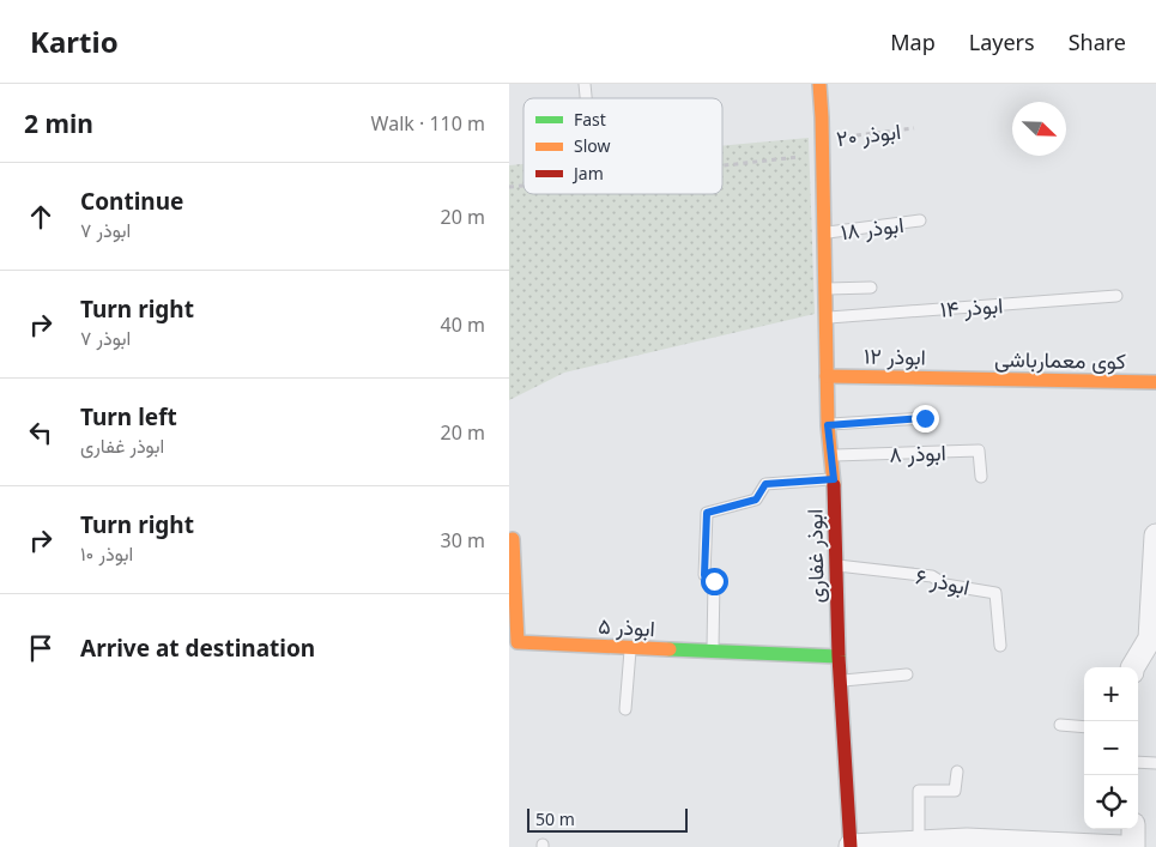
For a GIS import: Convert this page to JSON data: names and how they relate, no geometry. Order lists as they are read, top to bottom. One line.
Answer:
{"streets":{"street":["ابوذر ۱۲","کوی معمارباشی","ابوذر غفاری","ابوذر ۵"],"lane":["ابوذر ۱۸","ابوذر ۱۴","ابوذر ۸","ابوذر ۶"],"path":["ابوذر ۲۰"]},"crossings":[["ابوذر ۲۰","ابوذر غفاری"],["ابوذر ۱۸","ابوذر غفاری"],["ابوذر ۱۴","ابوذر غفاری"],["ابوذر ۱۲","کوی معمارباشی"],["ابوذر ۱۲","ابوذر غفاری"],["ابوذر ۸","ابوذر غفاری"],["ابوذر غفاری","ابوذر ۶"],["ابوذر غفاری","ابوذر ۵"]],"legend":["Fast","Slow","Jam"],"scale_bar":"50 m","north":"bottom right","page":{"header":"Kartio","nav":["Map","Layers","Share"],"heading":["2 min","Walk · 110 m"],"list":[["Continue","ابوذر ۷","20 m"],["Turn right","ابوذر ۷","40 m"],["Turn left","ابوذر غفاری","20 m"],["Turn right","ابوذر ۱۰","30 m"],"Arrive at destination"],"map_buttons":["+","−"],"scale":"50 m"}}
